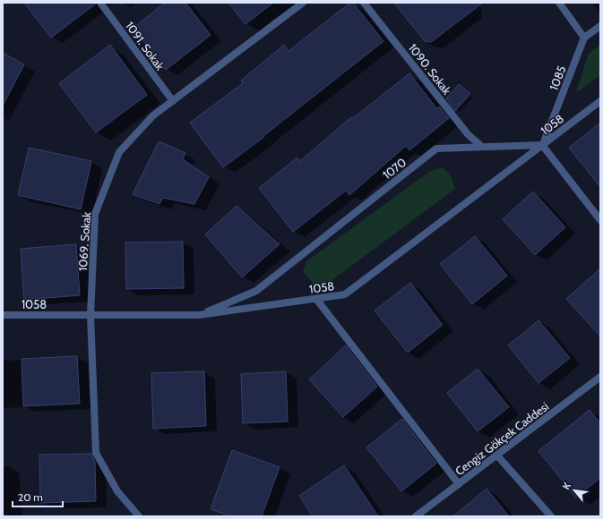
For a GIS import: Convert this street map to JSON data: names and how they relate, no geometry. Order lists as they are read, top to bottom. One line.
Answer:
{"streets":{"street":["1091. Sokak","1090. Sokak","1085","1058","1070","1069. Sokak","Cengiz Gökçek Caddesi"]},"crossings":[["1091. Sokak","1069. Sokak"],["1090. Sokak","1070"],["1085","1058"],["1085","1070"],["1058","1070"],["1058","1069. Sokak"]],"scale_bar":"20 m","north":"top left"}
